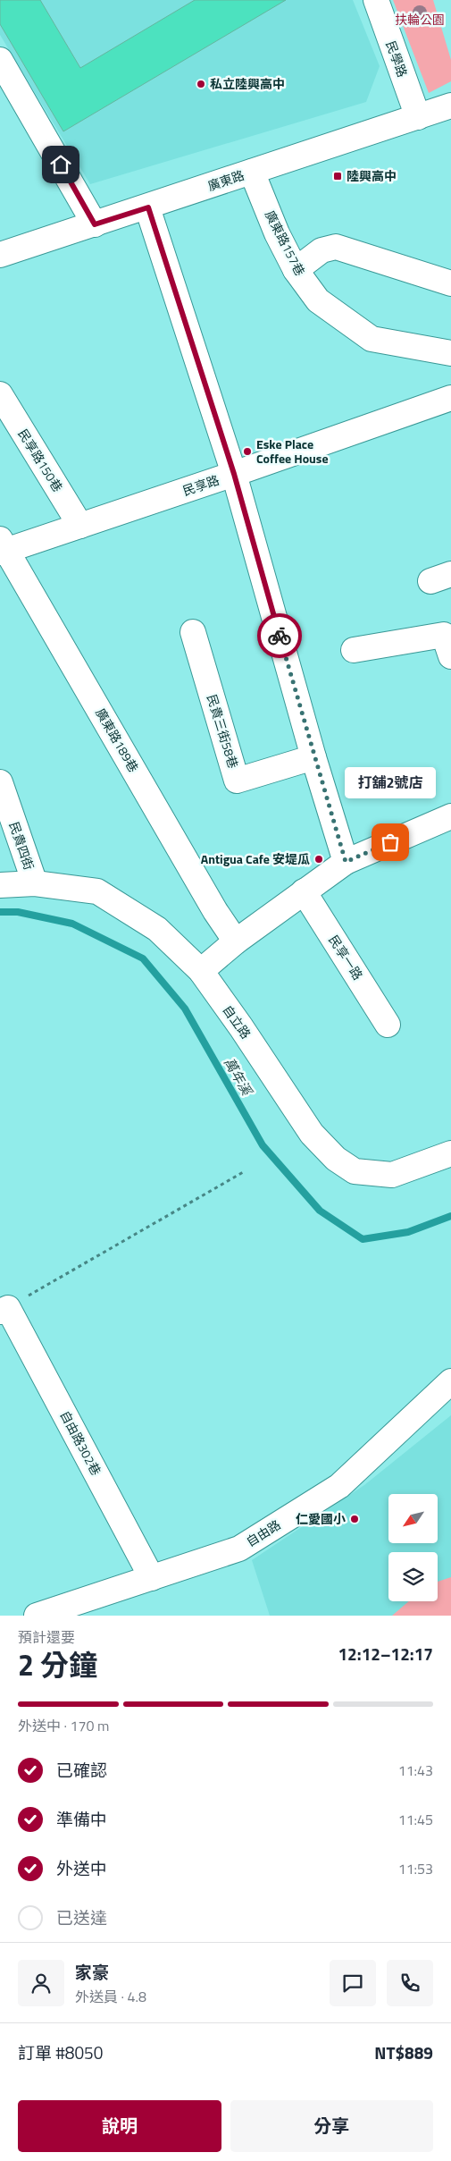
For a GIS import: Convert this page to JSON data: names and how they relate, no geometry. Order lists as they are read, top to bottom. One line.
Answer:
{"streets":{"street":["民學路","廣東路","廣東路157巷","民享路150巷","民享路","民貴三街58巷","廣東路189巷","民貴四街","民享一路","自立路","自由路302巷","自由路"]},"crossings":[["民學路","廣東路"],["廣東路","廣東路157巷"],["民享路150巷","民享路"],["民享路","廣東路189巷"],["民貴四街","自立路"],["自由路302巷","自由路"]],"water":["萬年溪"],"parks":["扶輪公園"],"places":{"other":["私立陸興高中","Eske Place Coffee House","打舖2號店","Antigua Cafe 安堤瓜","仁愛國小"],"transit":["陸興高中"]},"north":"bottom left","page":{"bubble":"打舖2號店","heading":["2 分鐘","預計還要","12:12–12:17"],"panel":["家豪","外送員 · 4.8","訂單 #8050","NT$889"],"bar":"外送中 · 170 m","list":[["已確認","11:43"],["準備中","11:45"],["外送中","11:53"],"已送達"],"buttons":["說明","分享"]}}
